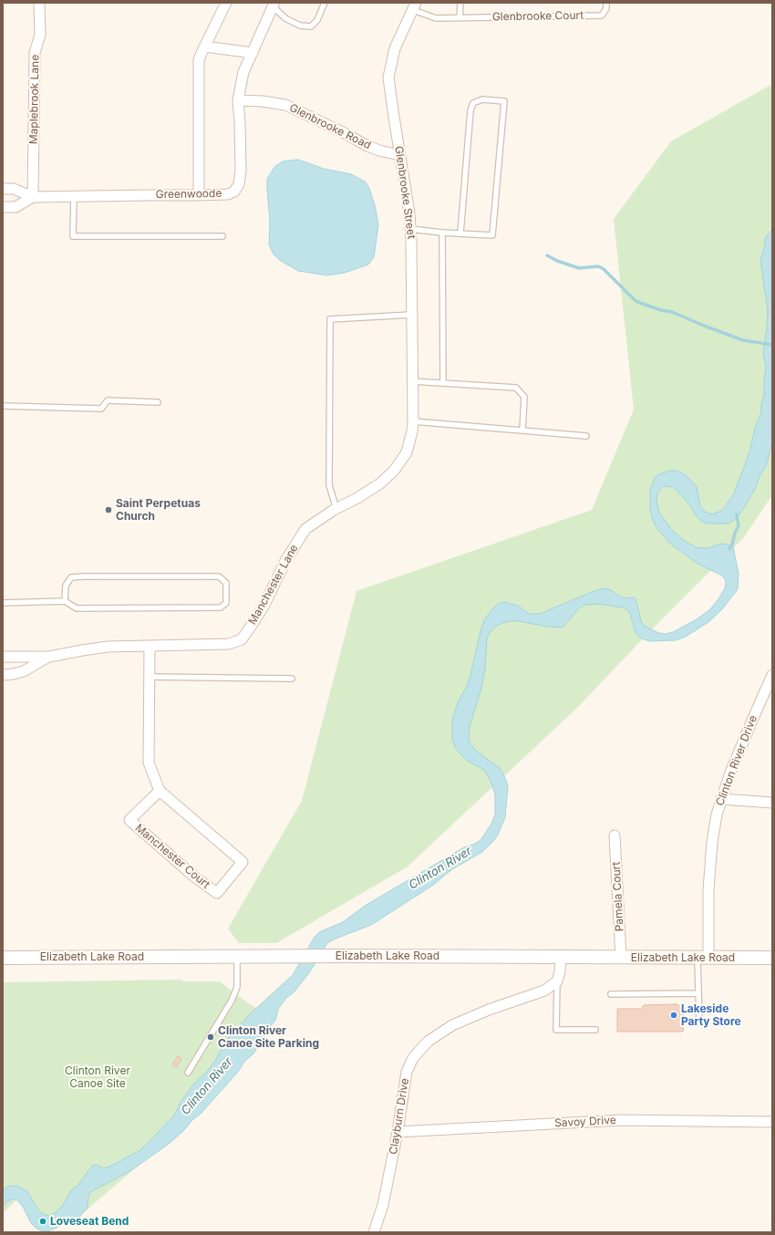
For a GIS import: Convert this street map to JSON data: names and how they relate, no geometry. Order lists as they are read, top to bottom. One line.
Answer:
{"streets":{"street":["Maplebrook Lane","Glenbrooke Road","Glenbrooke Street","Greenwoode","Manchester Lane","Clinton River Drive","Manchester Court","Pamela Court","Elizabeth Lake Road","Clayburn Drive","Savoy Drive"],"lane":["Glenbrooke Court"]},"crossings":[["Glenbrooke Court","Glenbrooke Street"],["Maplebrook Lane","Greenwoode"],["Glenbrooke Road","Glenbrooke Street"],["Glenbrooke Road","Greenwoode"],["Glenbrooke Street","Manchester Lane"],["Manchester Lane","Manchester Court"],["Clinton River Drive","Elizabeth Lake Road"],["Pamela Court","Elizabeth Lake Road"],["Clayburn Drive","Savoy Drive"]],"water":["Clinton River"],"parks":["Clinton River Canoe Site"],"places":["Saint Perpetuas Church","Lakeside Party Store","Clinton River Canoe Site Parking","Loveseat Bend"]}
